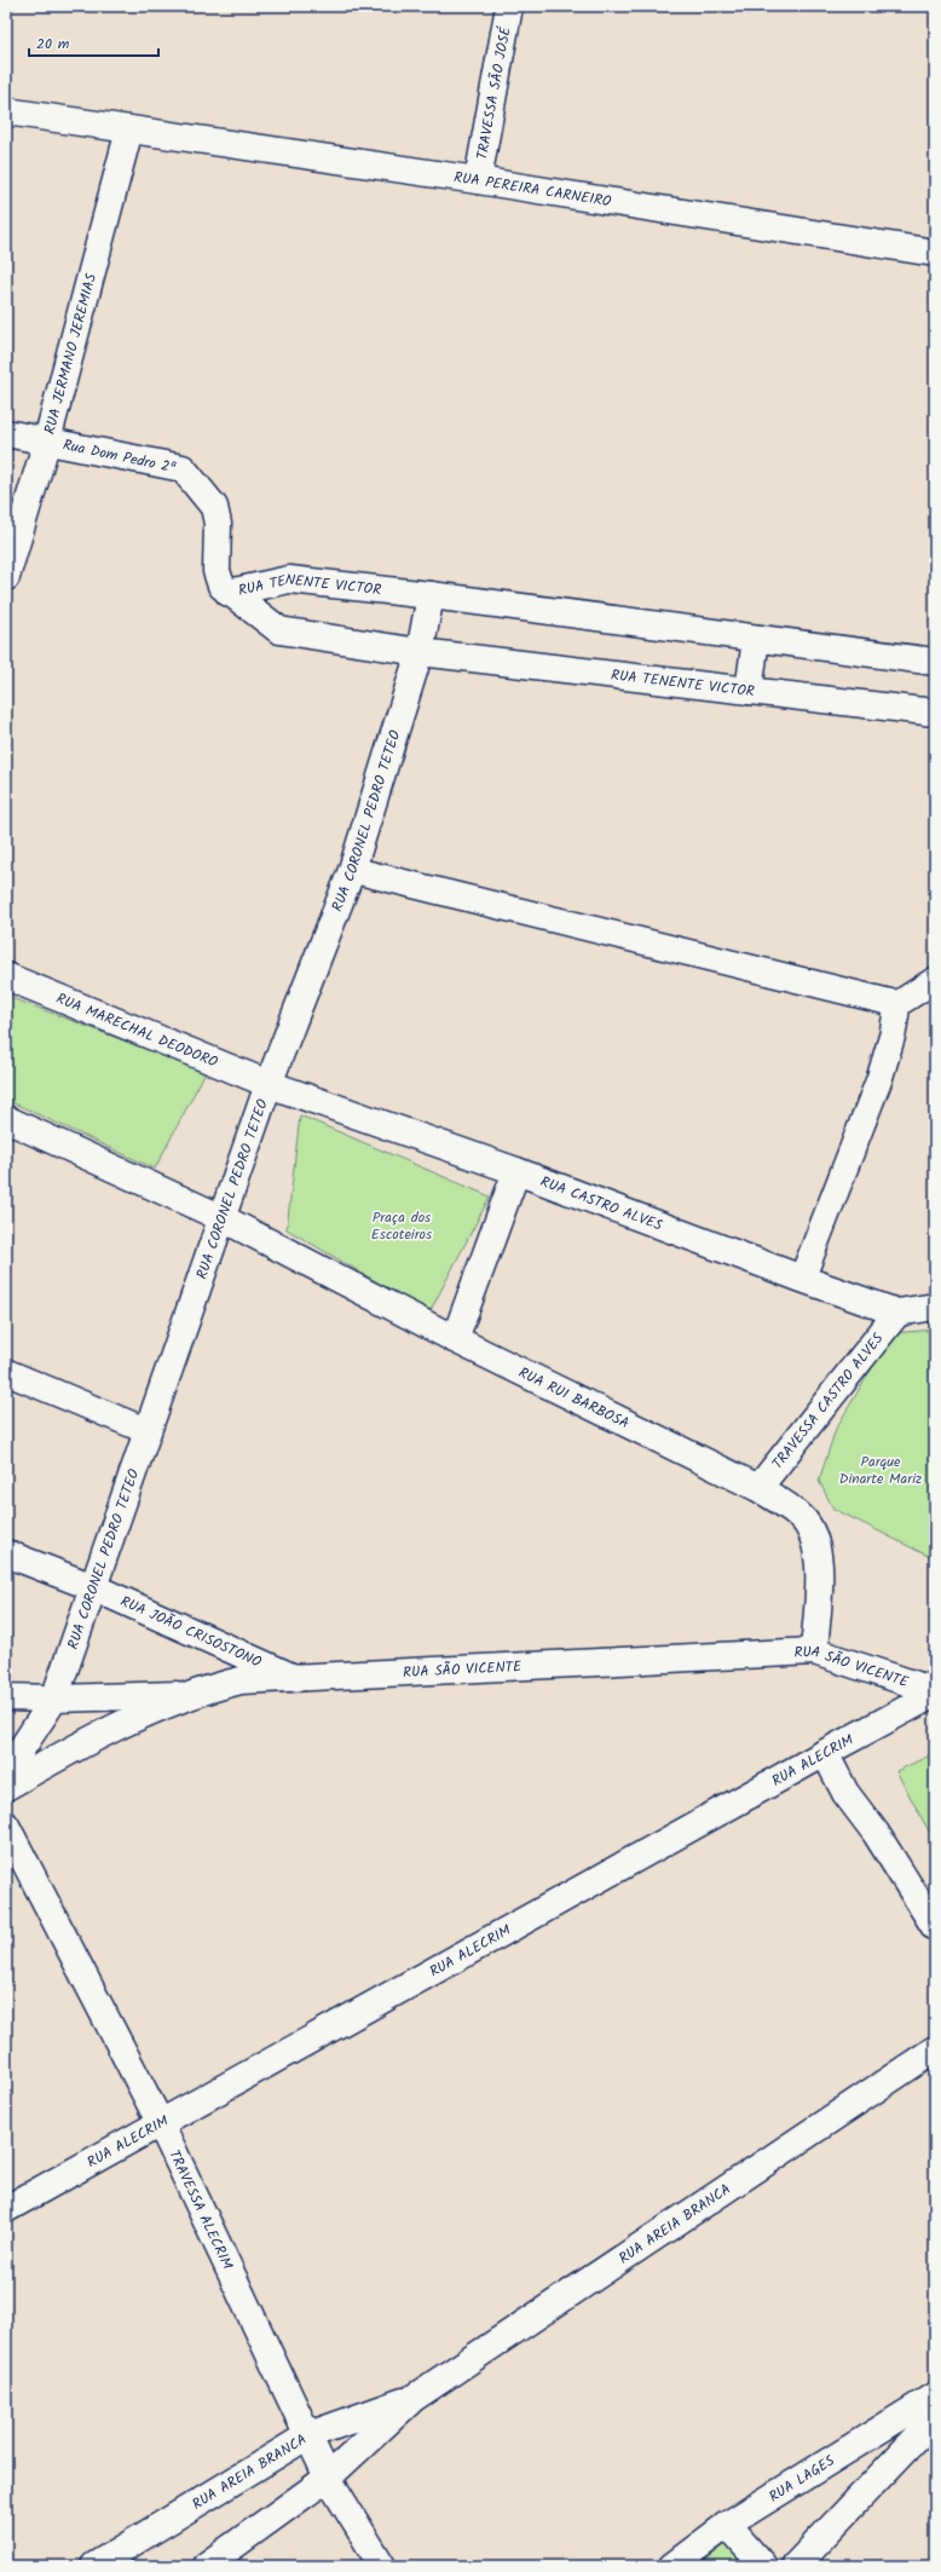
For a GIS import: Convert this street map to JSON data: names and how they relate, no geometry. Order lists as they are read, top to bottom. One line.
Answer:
{"streets":{"street":["TRAVESSA SÃO JOSÉ","RUA PEREIRA CARNEIRO","RUA JERMANO JEREMIAS","Rua Dom Pedro 2ª","RUA TENENTE VICTOR","RUA CORONEL PEDRO TETEO","RUA MARECHAL DEODORO","RUA CASTRO ALVES","RUA RUI BARBOSA","TRAVESSA CASTRO ALVES","RUA JOÃO CRISOSTONO","RUA SÃO VICENTE","RUA ALECRIM","TRAVESSA ALECRIM","RUA AREIA BRANCA","RUA LAGES"]},"crossings":[["TRAVESSA SÃO JOSÉ","RUA PEREIRA CARNEIRO"],["RUA PEREIRA CARNEIRO","RUA JERMANO JEREMIAS"],["RUA JERMANO JEREMIAS","Rua Dom Pedro 2ª"],["Rua Dom Pedro 2ª","RUA TENENTE VICTOR"],["RUA TENENTE VICTOR","RUA CORONEL PEDRO TETEO"],["RUA CORONEL PEDRO TETEO","RUA MARECHAL DEODORO"],["RUA CORONEL PEDRO TETEO","RUA CASTRO ALVES"],["RUA CORONEL PEDRO TETEO","RUA RUI BARBOSA"],["RUA CORONEL PEDRO TETEO","RUA JOÃO CRISOSTONO"],["RUA MARECHAL DEODORO","RUA CASTRO ALVES"],["RUA CASTRO ALVES","TRAVESSA CASTRO ALVES"],["RUA RUI BARBOSA","TRAVESSA CASTRO ALVES"],["RUA RUI BARBOSA","RUA SÃO VICENTE"],["RUA JOÃO CRISOSTONO","RUA SÃO VICENTE"],["RUA SÃO VICENTE","RUA ALECRIM"],["RUA ALECRIM","TRAVESSA ALECRIM"],["TRAVESSA ALECRIM","RUA AREIA BRANCA"]],"parks":["Praça dos Escoteiros","Parque Dinarte Mariz"],"scale_bar":"20 m"}
